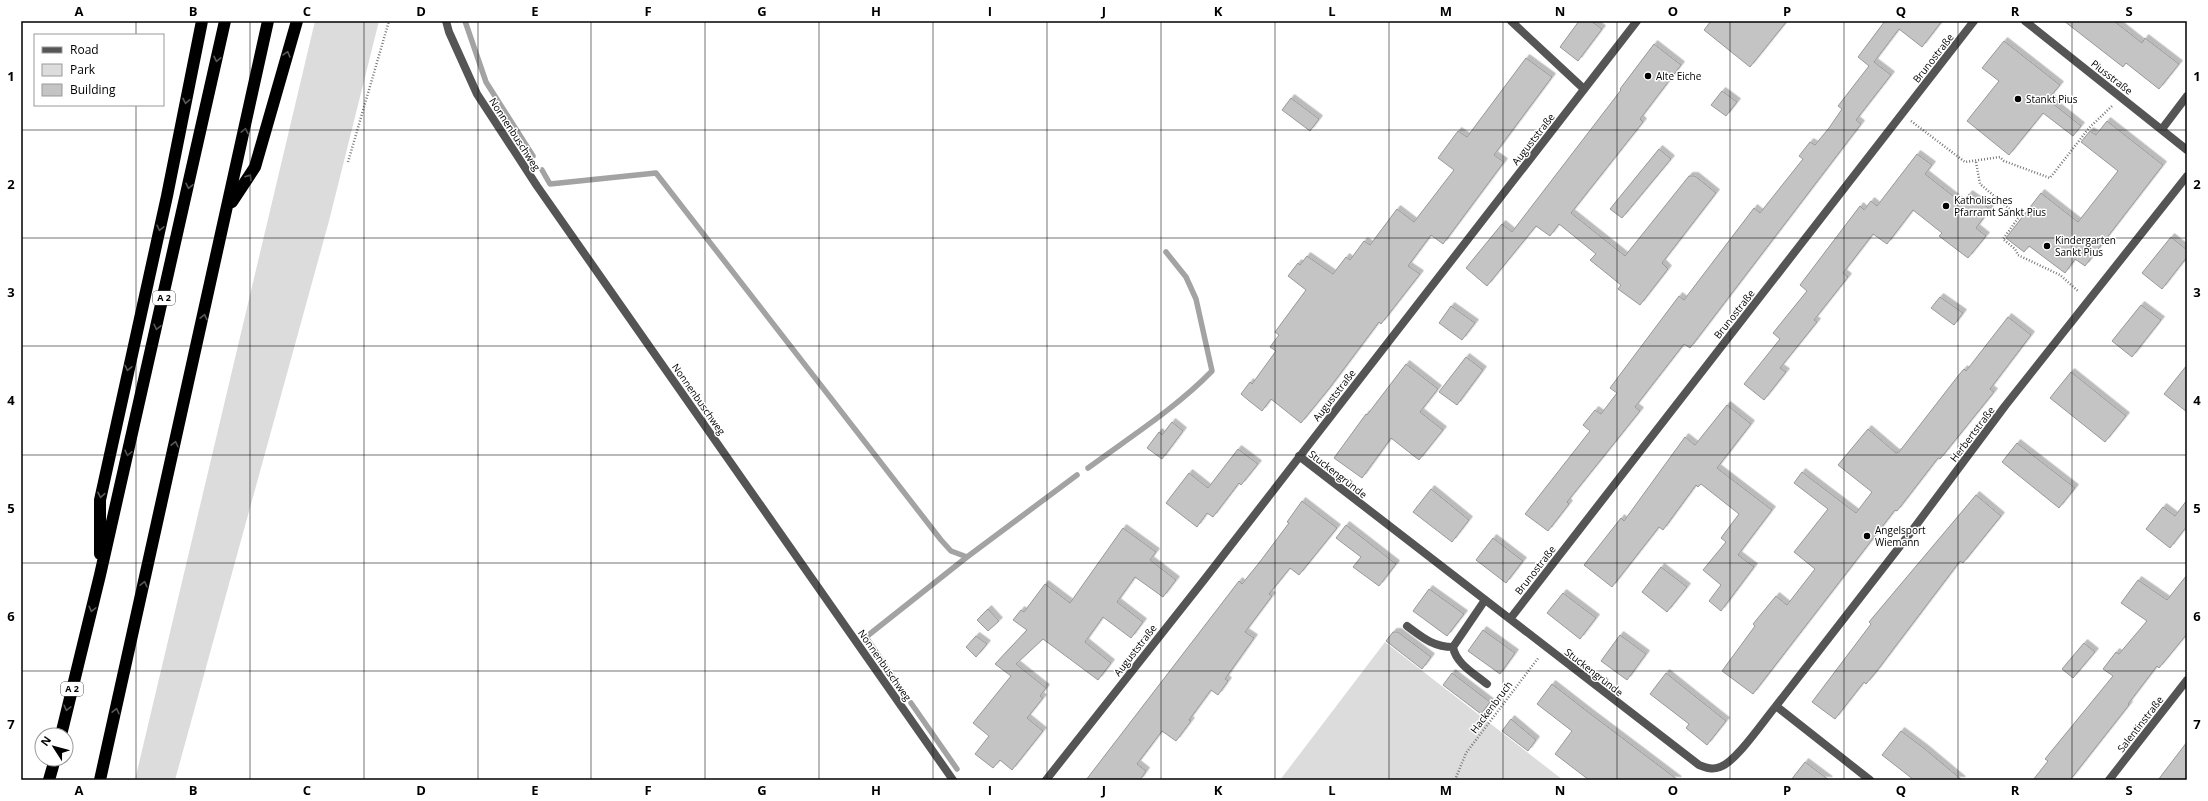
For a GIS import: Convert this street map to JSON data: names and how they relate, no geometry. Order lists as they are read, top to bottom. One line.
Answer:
{"streets":{"highway":["A 2"],"street":["Brunostraße","Piusstraße","Nonnenbuschweg","Auguststraße","Herbertstraße","Stuckengründe","Salentinstraße"],"path":["Hackenbruch"]},"crossings":[["Brunostraße","Stuckengründe"],["Auguststraße","Stuckengründe"],["Herbertstraße","Stuckengründe"],["Stuckengründe","Hackenbruch"]],"places":["Alte Eiche","Stankt Pius","Katholisches Pfarramt Sankt Pius","Kindergarten Sankt Pius","Angelsport Wiemann"],"legend":["Road","Park","Building"],"north":"top left","grid":{"columns":["A","B","C","D","E","F","G","H","I","J","K","L","M","N","O","P","Q","R","S"],"rows":["1","2","3","4","5","6","7"]}}
